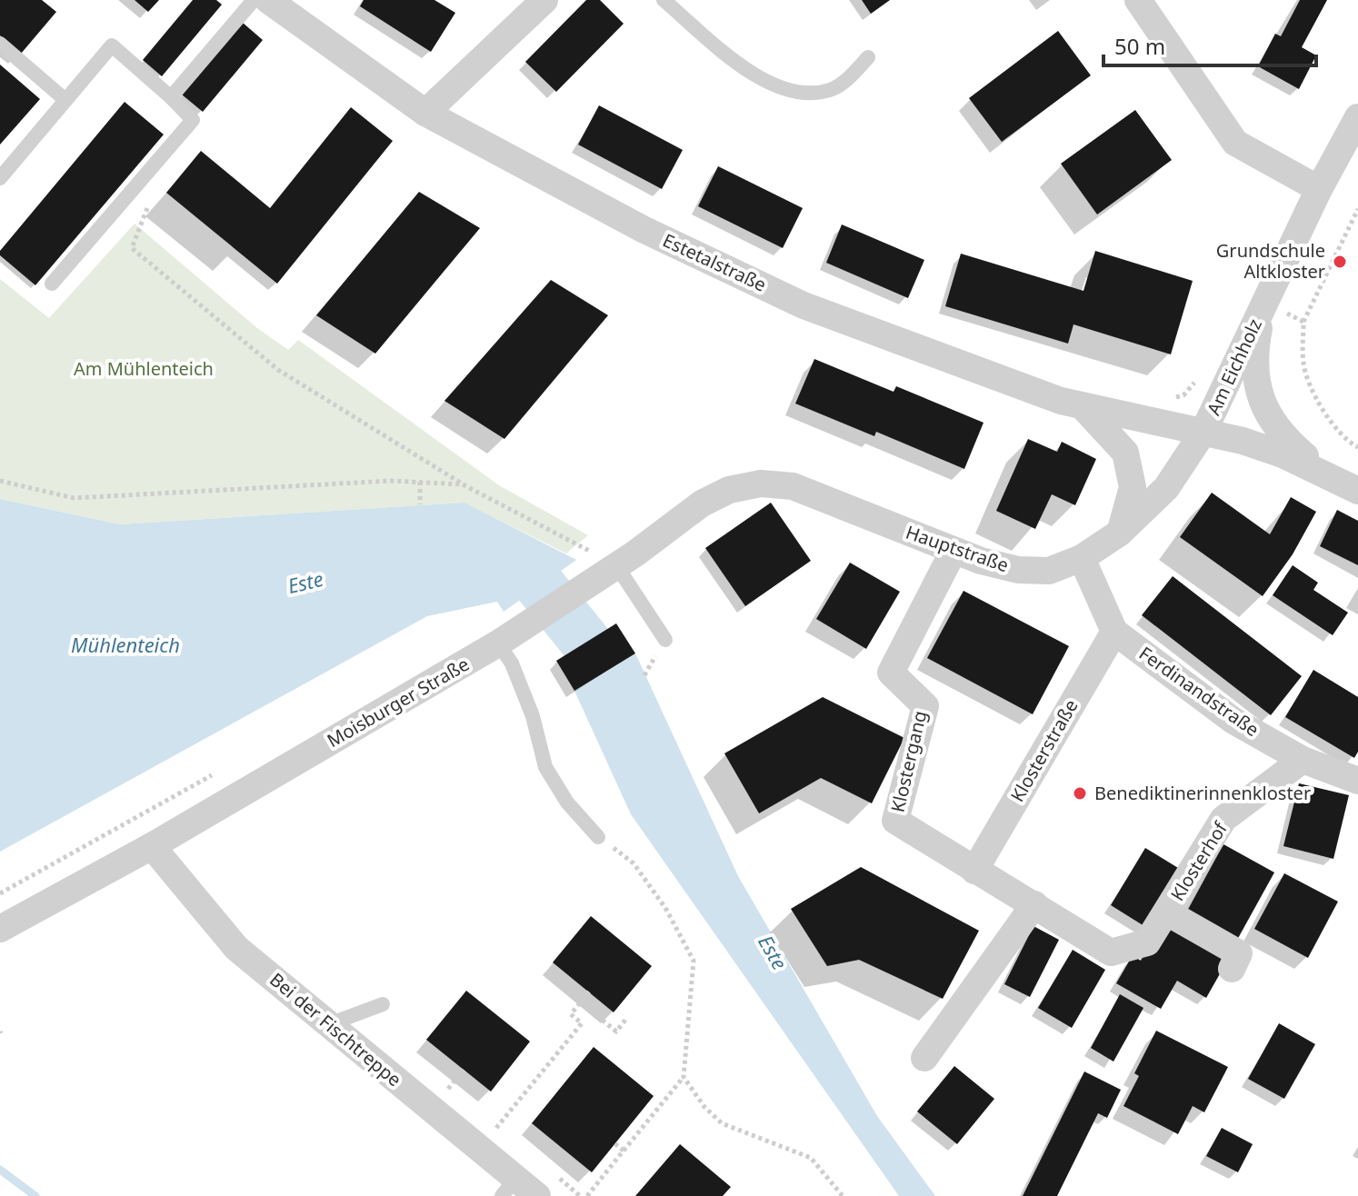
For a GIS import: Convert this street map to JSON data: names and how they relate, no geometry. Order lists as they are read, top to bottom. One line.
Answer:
{"streets":{"street":["Estetalstraße","Am Eichholz","Hauptstraße","Ferdinandstraße","Moisburger Straße","Klosterstraße","Klostergang","Klosterhof","Bei der Fischtreppe"]},"crossings":[["Estetalstraße","Am Eichholz"],["Estetalstraße","Hauptstraße"],["Am Eichholz","Hauptstraße"],["Hauptstraße","Ferdinandstraße"],["Hauptstraße","Moisburger Straße"],["Hauptstraße","Klostergang"],["Ferdinandstraße","Klosterstraße"],["Ferdinandstraße","Klosterhof"],["Moisburger Straße","Bei der Fischtreppe"],["Klosterstraße","Klostergang"],["Klosterstraße","Klosterhof"],["Klostergang","Klosterhof"]],"water":["Este","Mühlenteich"],"parks":["Am Mühlenteich"],"places":["Grundschule Altkloster","Benediktinerinnenkloster"],"scale_bar":"50 m"}
